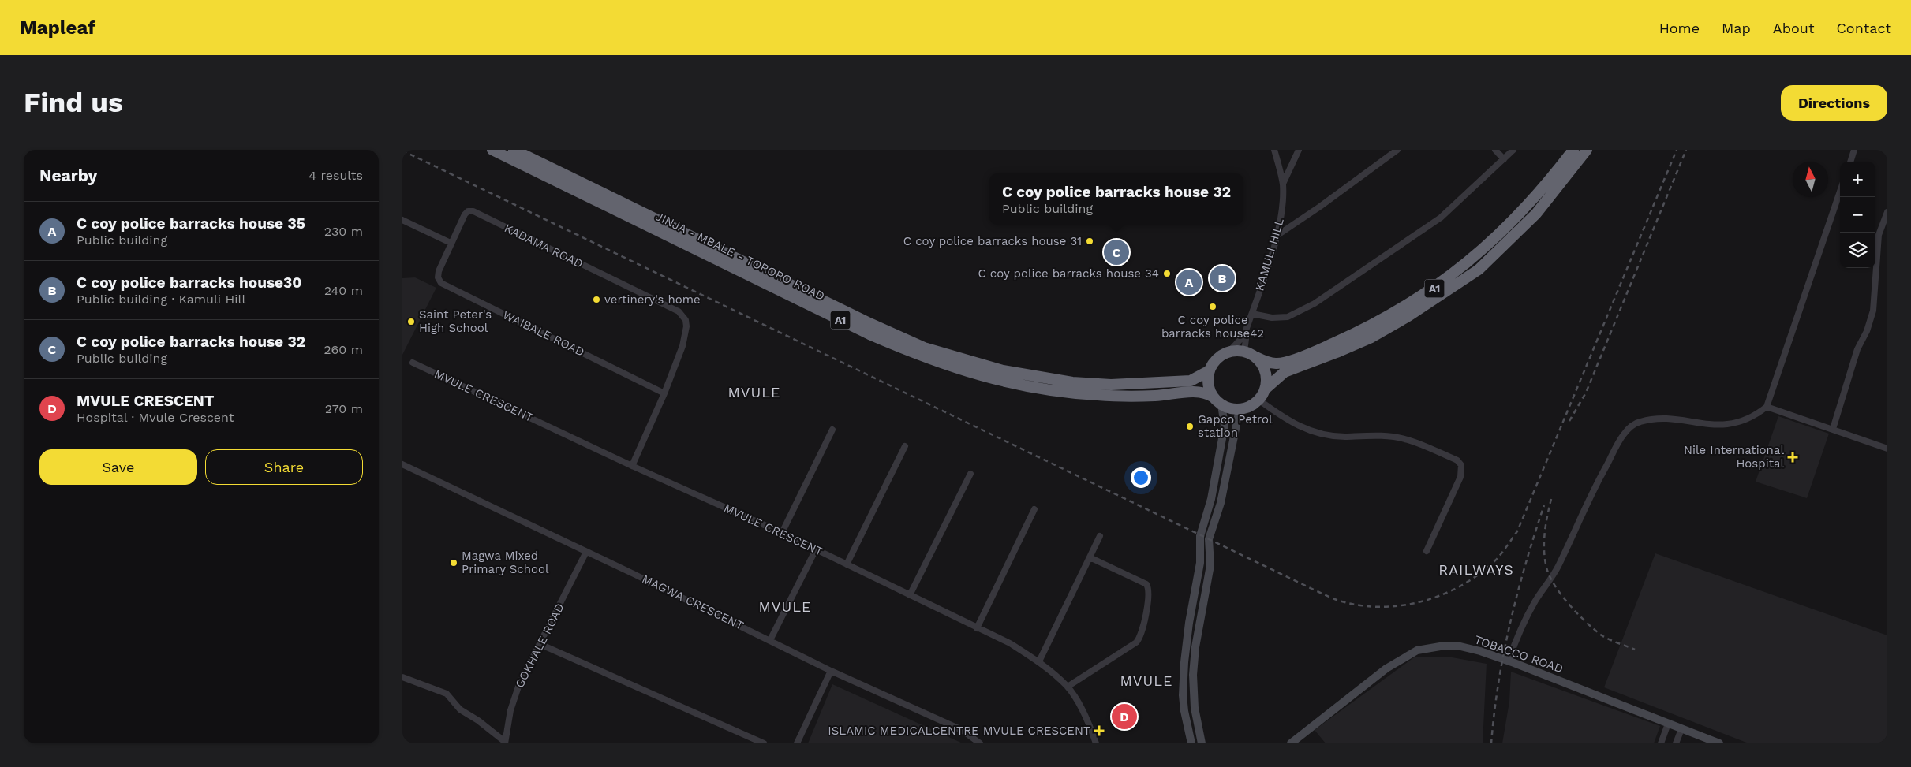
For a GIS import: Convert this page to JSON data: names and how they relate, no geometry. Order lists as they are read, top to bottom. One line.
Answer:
{"streets":{"highway":["JINJA - MBALE - TORORO ROAD","A1"],"street":["KADAMA ROAD","KAMULI HILL","WAIBALE ROAD","MVULE CRESCENT","MAGWA CRESCENT","GOKHALE ROAD","TOBACCO ROAD"]},"crossings":[["KADAMA ROAD","WAIBALE ROAD"],["KAMULI HILL","JINJA - MBALE - TORORO ROAD"],["KAMULI HILL","A1"],["JINJA - MBALE - TORORO ROAD","A1"],["MAGWA CRESCENT","GOKHALE ROAD"]],"districts":["MVULE","RAILWAYS","MVULE","MVULE"],"places":{"other":["C coy police barracks house 31","C coy police barracks house 34","vertinery's home","C coy police barracks house42","Saint Peter's High School","Gapco Petrol station","Magwa Mixed Primary School"],"health":["Nile International Hospital","ISLAMIC MEDICALCENTRE MVULE CRESCENT"]},"north":"top","page":{"header":"Mapleaf","nav":["Home","Map","About","Contact"],"buttons":["Directions",["Save","Share"]],"title":"Find us","heading":["Nearby","4 results"],"map_buttons":["+","−"],"popup":["C coy police barracks house 32","Public building"],"list":[{"mark":"A","name":"C coy police barracks house 35","note":"Public building","value":"230 m"},{"mark":"B","name":"C coy police barracks house30","note":"Public building · Kamuli Hill","value":"240 m"},{"mark":"C","name":"C coy police barracks house 32","note":"Public building","value":"260 m"},{"mark":"D","name":"MVULE CRESCENT","note":"Hospital · Mvule Crescent","value":"270 m"}],"pins":["C","B","A","D"]}}
